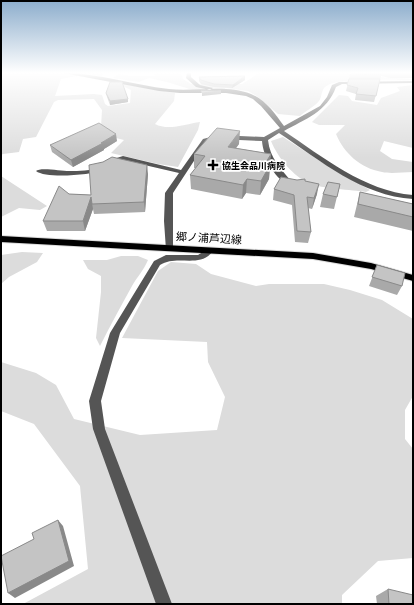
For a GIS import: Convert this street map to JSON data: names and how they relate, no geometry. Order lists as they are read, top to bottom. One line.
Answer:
{"streets":{"main road":["郷ノ浦芦辺線"]},"places":{"health":["協生会品川病院"]}}
